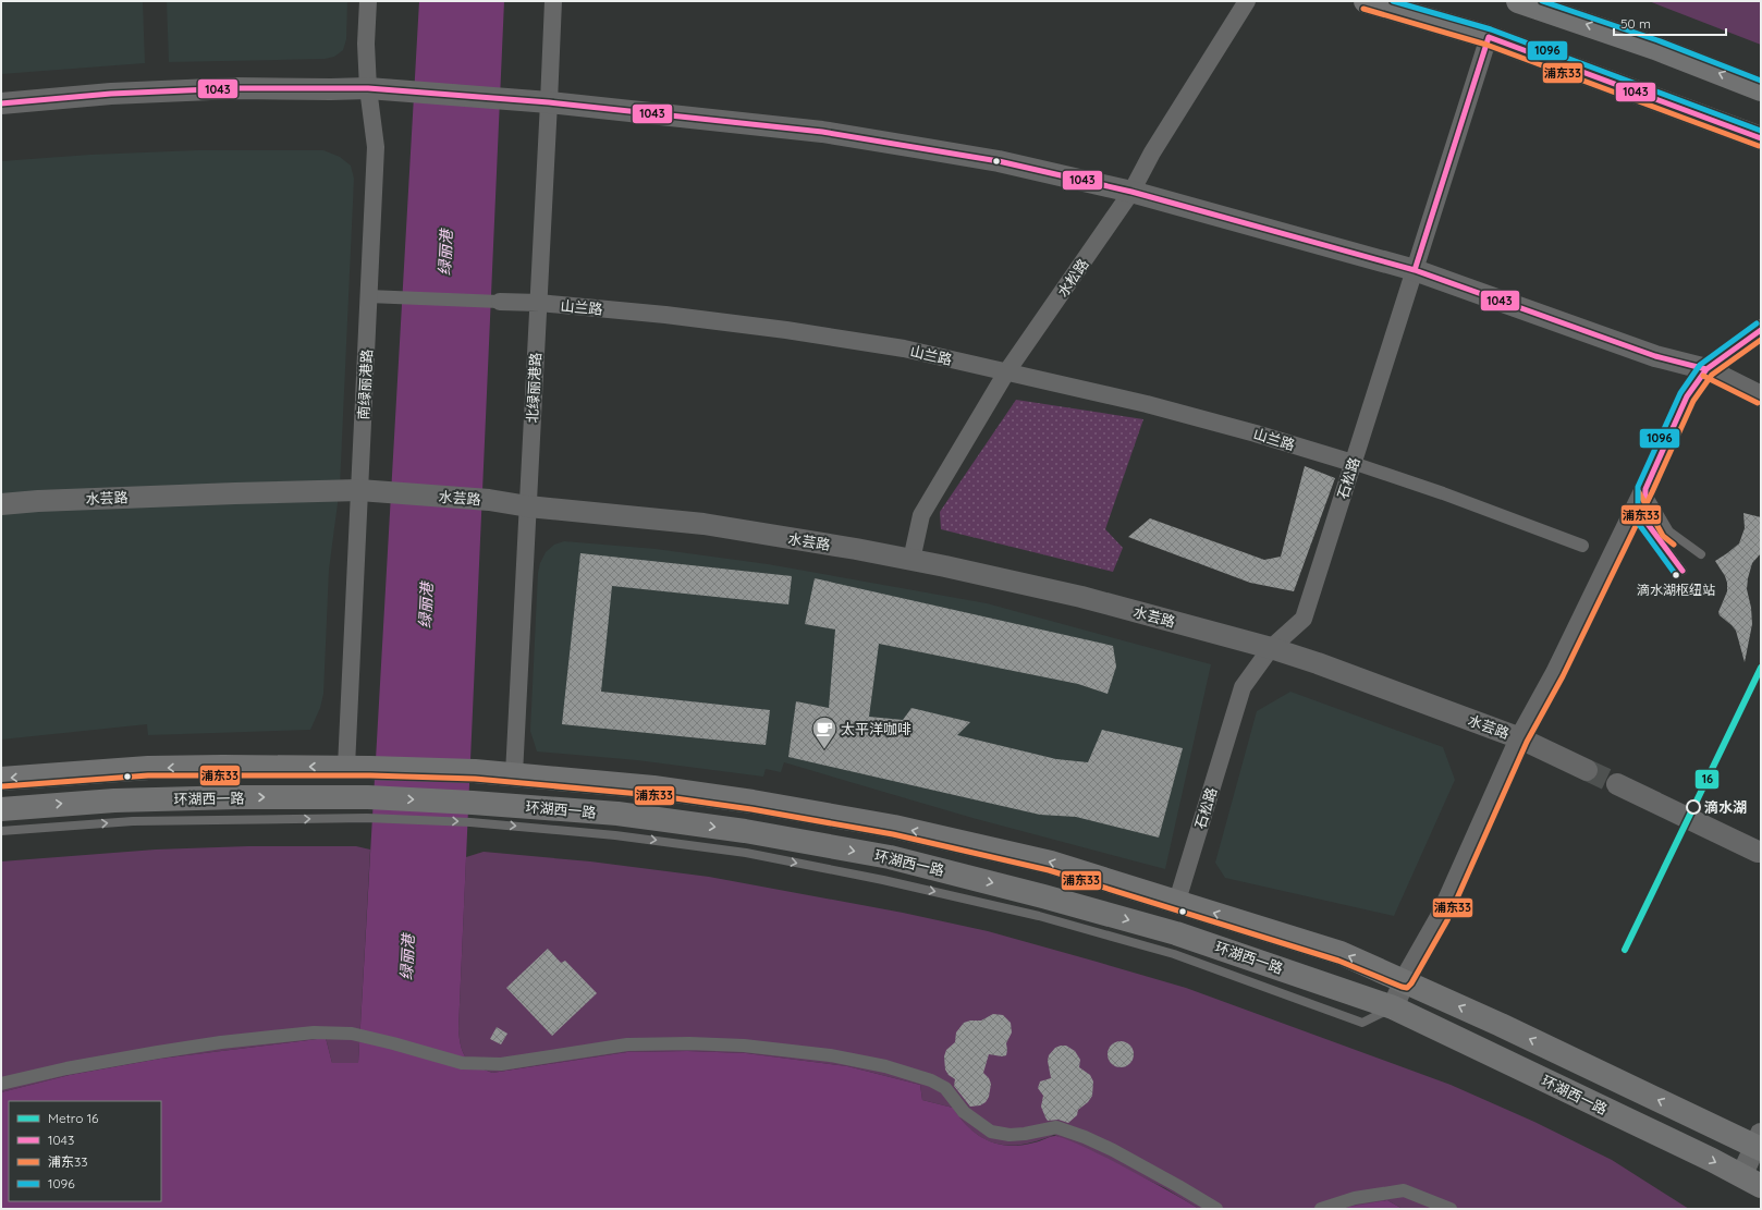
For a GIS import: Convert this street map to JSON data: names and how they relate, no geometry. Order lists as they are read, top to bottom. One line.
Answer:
{"streets":{"main road":["环湖西一路"],"street":["水松路","山兰路","南绿丽港路","北绿丽港路","石松路","水芸路"]},"crossings":[["水松路","山兰路"],["水松路","水芸路"],["山兰路","北绿丽港路"],["山兰路","石松路"],["南绿丽港路","水芸路"],["北绿丽港路","水芸路"],["石松路","水芸路"]],"water":["绿丽港"],"places":{"other":["滴水湖枢纽站","滴水湖"],"cafe":["太平洋咖啡"]},"lines":["transit line 1096","transit line 浦东33","transit line 1043","metro line 16"],"legend":["Metro 16","1043","浦东33","1096"],"scale_bar":"50 m"}
